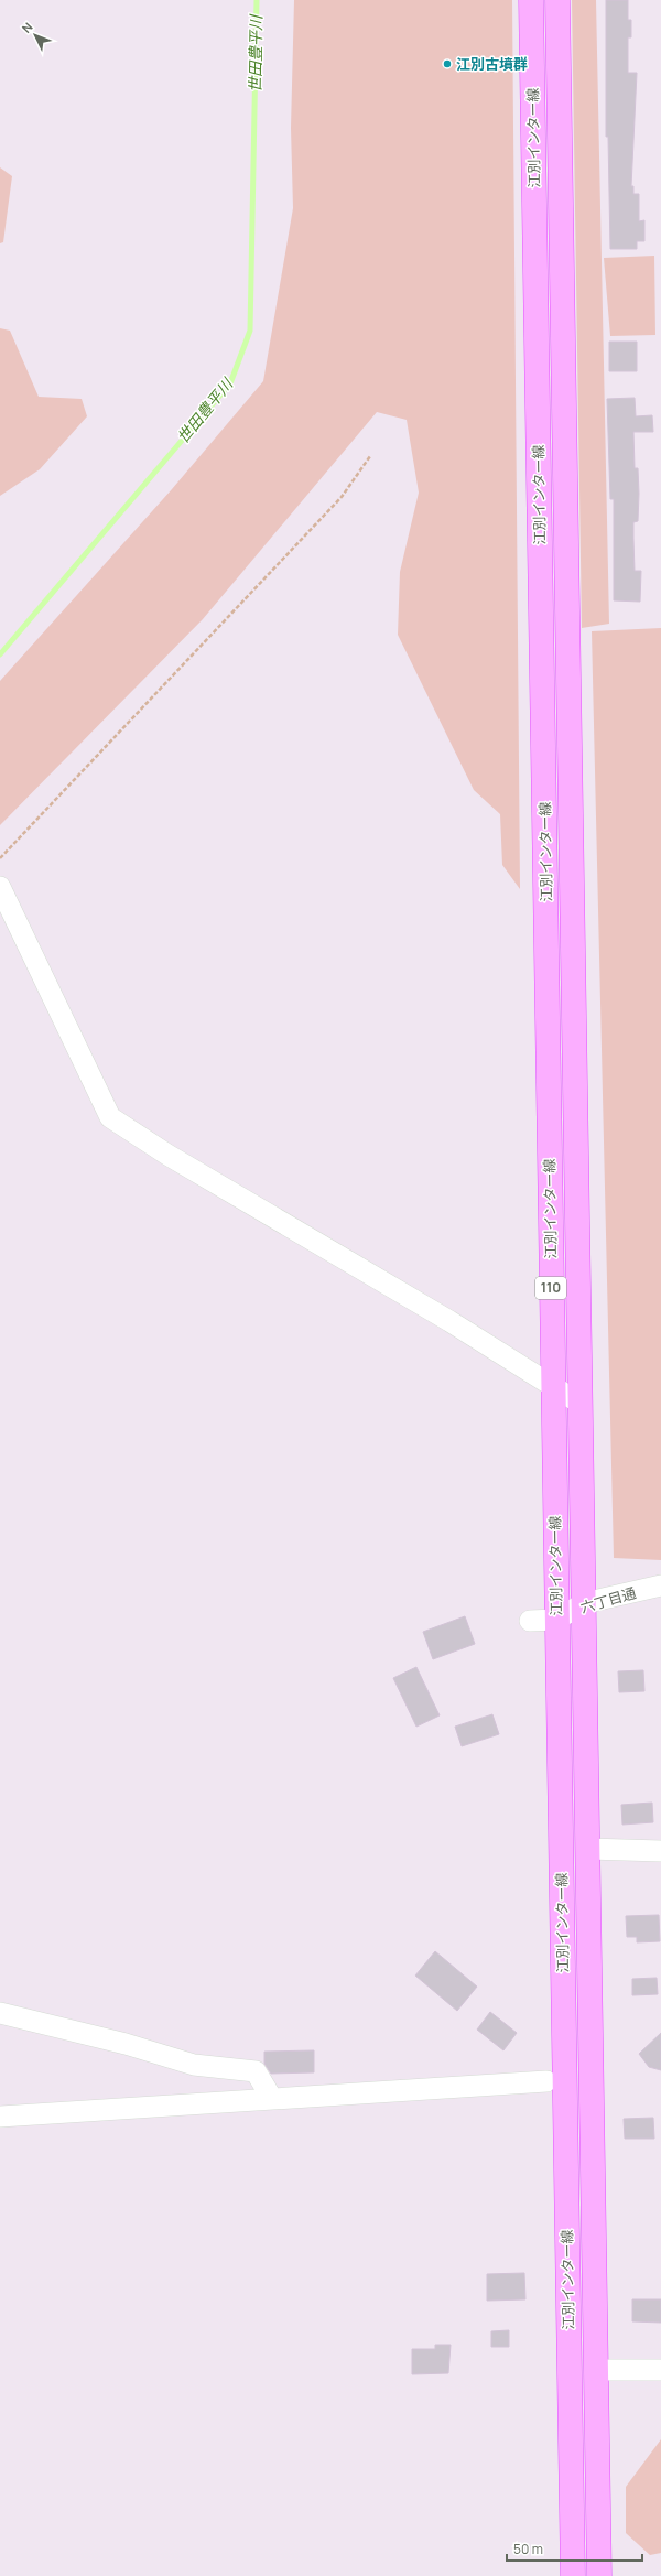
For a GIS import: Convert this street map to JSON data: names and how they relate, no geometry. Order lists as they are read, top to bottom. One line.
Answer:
{"streets":{"main road":["江別インター線","110"],"street":["六丁目通"]},"crossings":[["江別インター線","六丁目通"]],"water":["世田豊平川"],"places":["江別古墳群"],"scale_bar":"50 m","north":"top left"}
